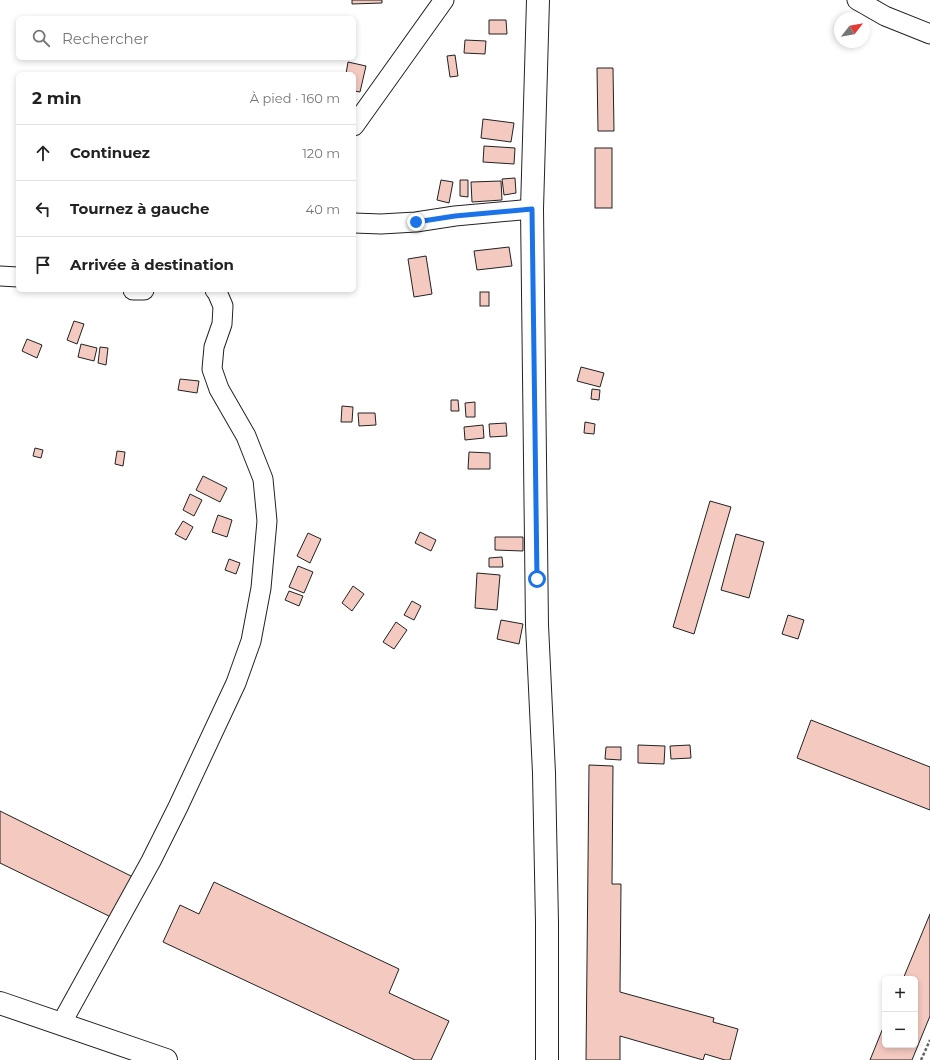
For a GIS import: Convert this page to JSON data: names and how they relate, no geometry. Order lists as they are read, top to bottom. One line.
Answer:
{"north":"top right","page":{"search":"Rechercher","heading":["2 min","À pied · 160 m"],"list":[["Continuez","120 m"],["Tournez à gauche","40 m"],"Arrivée à destination"],"map_buttons":["+","−"]}}
